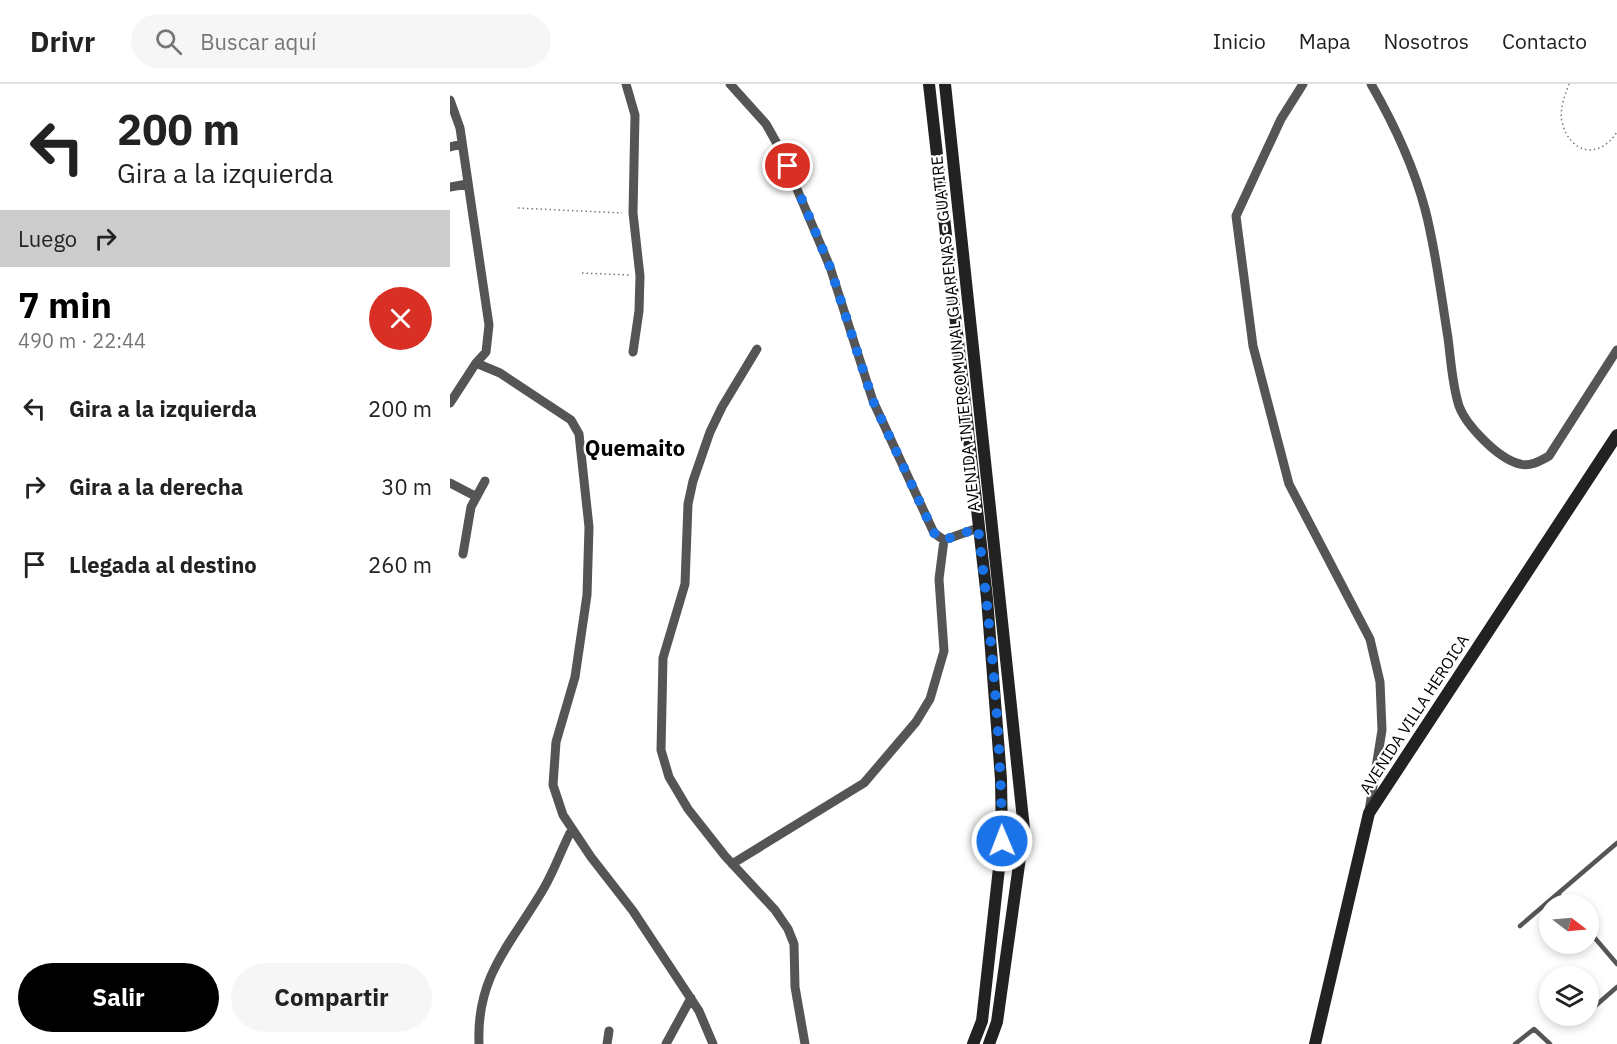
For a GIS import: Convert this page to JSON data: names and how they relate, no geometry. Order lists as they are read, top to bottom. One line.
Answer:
{"streets":{"main road":["AVENIDA INTERCOMUNAL GUARENAS - GUATIRE","AVENIDA VILLA HEROICA"]},"districts":["Quemaito"],"north":"right","page":{"header":"Drivr","search":"Buscar aquí","nav":["Inicio","Mapa","Nosotros","Contacto"],"turn":["200 m","Gira a la izquierda"],"then":"Luego","heading":["7 min","490 m · 22:44"],"list":[{"name":"Gira a la izquierda","value":"200 m"},{"name":"Gira a la derecha","value":"30 m"},{"name":"Llegada al destino","value":"260 m"}],"buttons":["Salir","Compartir"]}}
